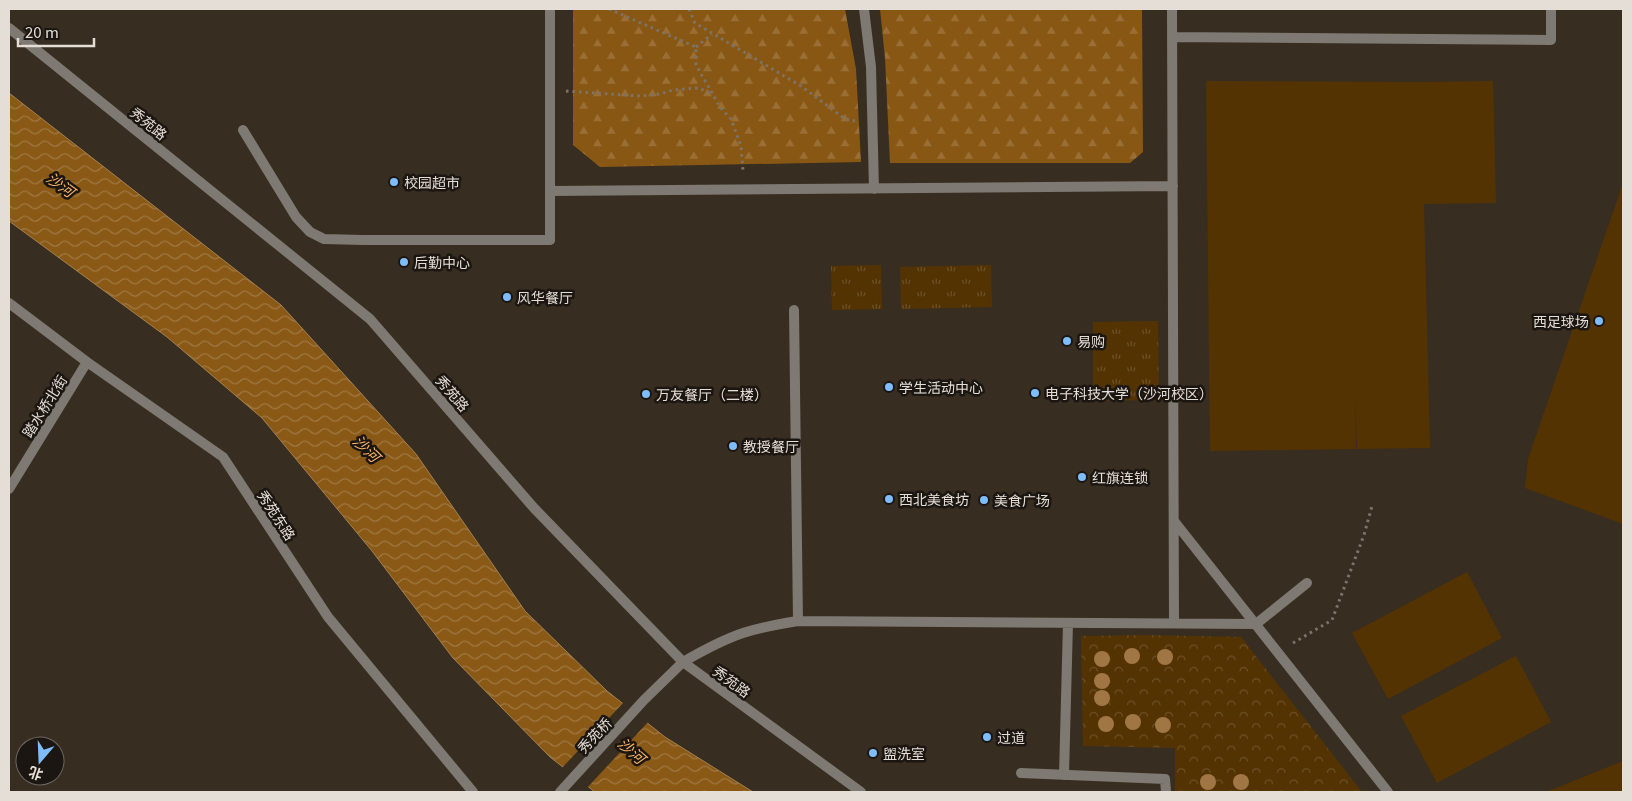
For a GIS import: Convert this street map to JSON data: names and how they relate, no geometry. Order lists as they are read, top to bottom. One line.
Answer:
{"streets":{"street":["秀苑路","踏水桥北街","秀苑东路","秀苑桥"]},"crossings":[["秀苑路","秀苑桥"],["踏水桥北街","秀苑东路"]],"water":["沙河"],"places":["校园超市","后勤中心","风华餐厅","西足球场","易购","学生活动中心","电子科技大学（沙河校区）","万友餐厅（二楼）","教授餐厅","红旗连锁","西北美食坊","美食广场","过道","盥洗室"],"scale_bar":"20 m","north":"bottom"}
